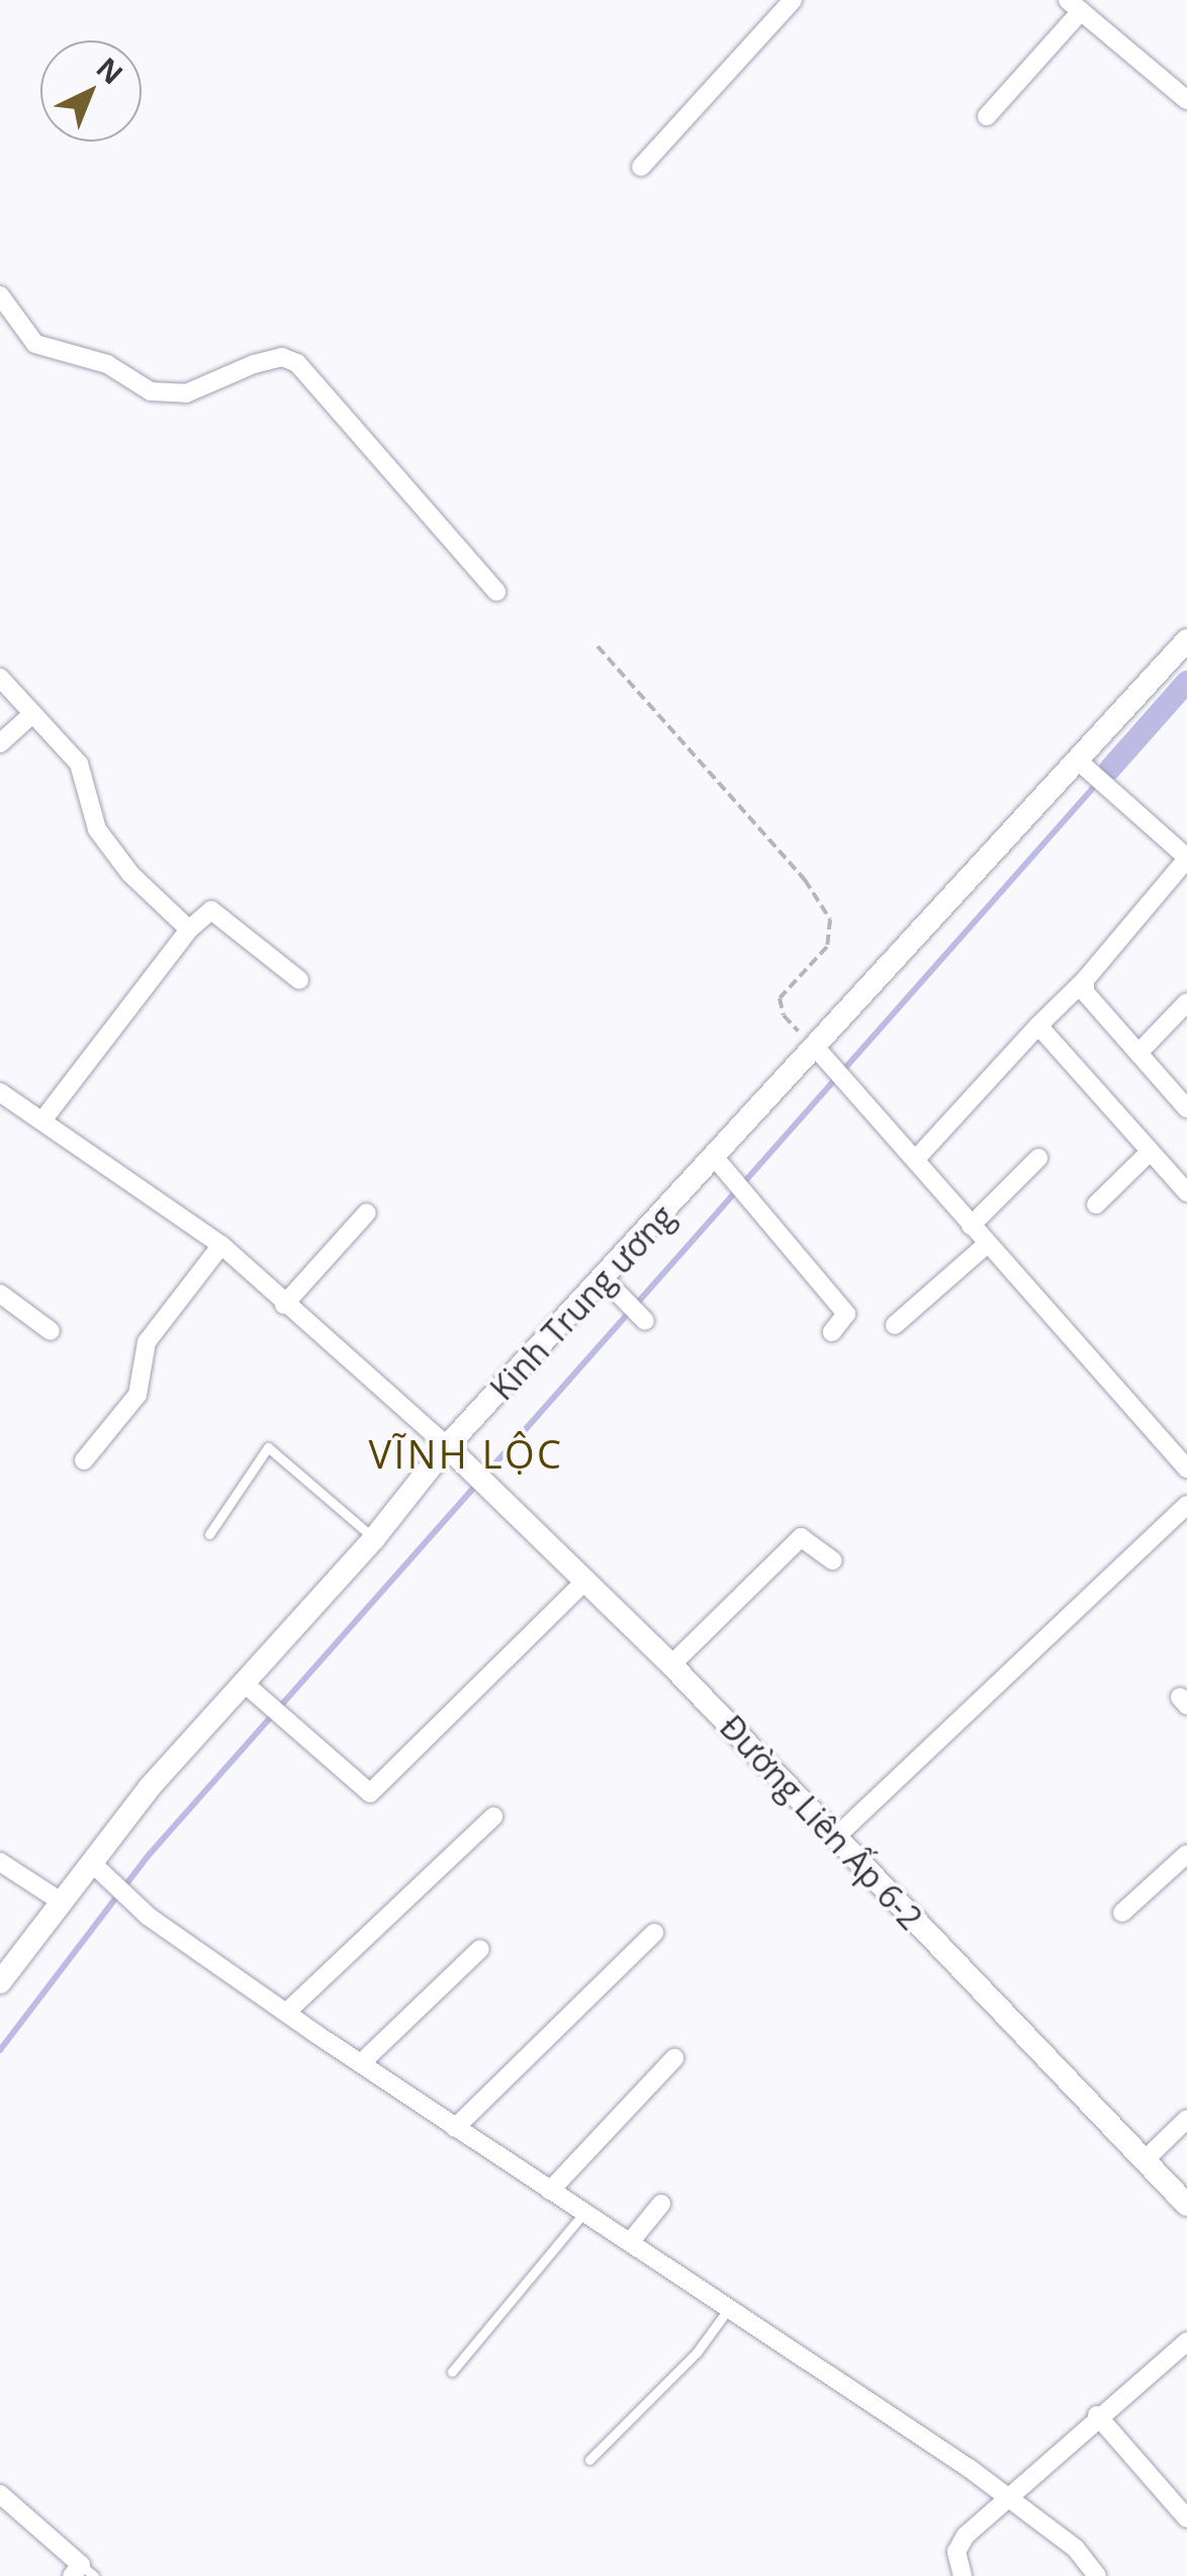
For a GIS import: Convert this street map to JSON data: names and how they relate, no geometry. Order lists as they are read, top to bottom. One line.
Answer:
{"streets":{"street":["Kinh Trung ương","Đường Liên Ấp 6-2"]},"crossings":[["Kinh Trung ương","Đường Liên Ấp 6-2"]],"districts":["VĨNH LỘC"],"north":"top right"}
